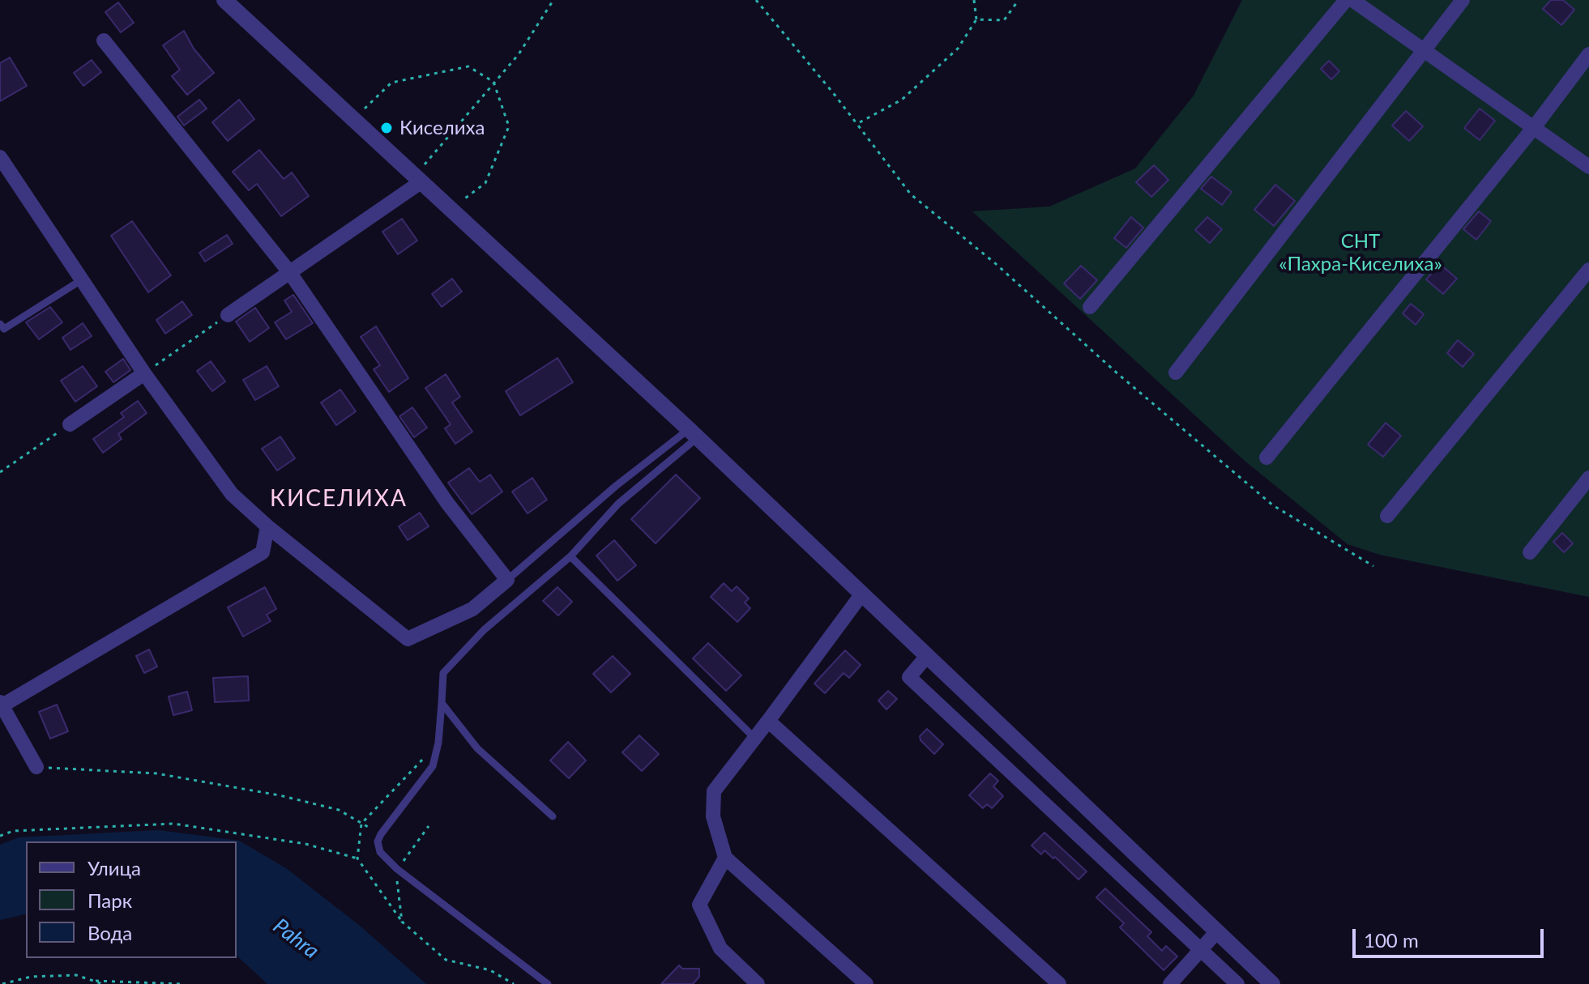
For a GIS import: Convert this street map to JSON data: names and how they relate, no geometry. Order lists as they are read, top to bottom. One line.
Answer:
{"districts":["КИСЕЛИХА"],"water":["Pahra"],"parks":["СНТ «Пахра-Киселиха»"],"places":["Киселиха"],"legend":["Улица","Парк","Вода"],"scale_bar":"100 m"}
